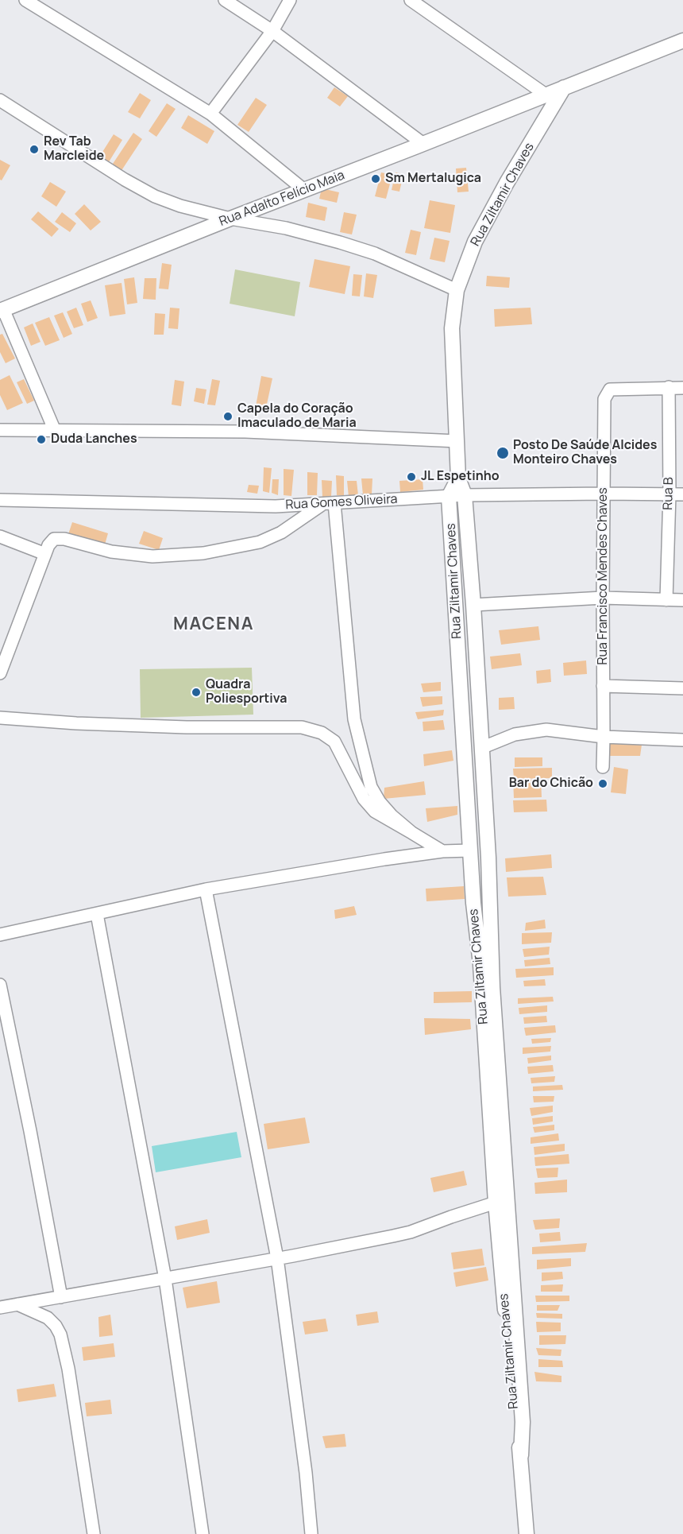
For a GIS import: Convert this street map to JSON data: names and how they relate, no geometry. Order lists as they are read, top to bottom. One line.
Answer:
{"streets":{"street":["Rua Ziltamir Chaves","Rua Adalto Felício Maia","Rua B","Rua Gomes Oliveira","Rua Francisco Mendes Chaves"]},"crossings":[["Rua Ziltamir Chaves","Rua Adalto Felício Maia"],["Rua Ziltamir Chaves","Rua Gomes Oliveira"],["Rua B","Rua Gomes Oliveira"],["Rua B","Rua Francisco Mendes Chaves"],["Rua Gomes Oliveira","Rua Francisco Mendes Chaves"]],"districts":["MACENA"],"places":["Rev Tab Marcleide","Sm Mertalugica","Capela do Coração Imaculado de Maria","Duda Lanches","Posto De Saúde Alcides Monteiro Chaves","JL Espetinho","Quadra Poliesportiva","Bar do Chicão"]}
